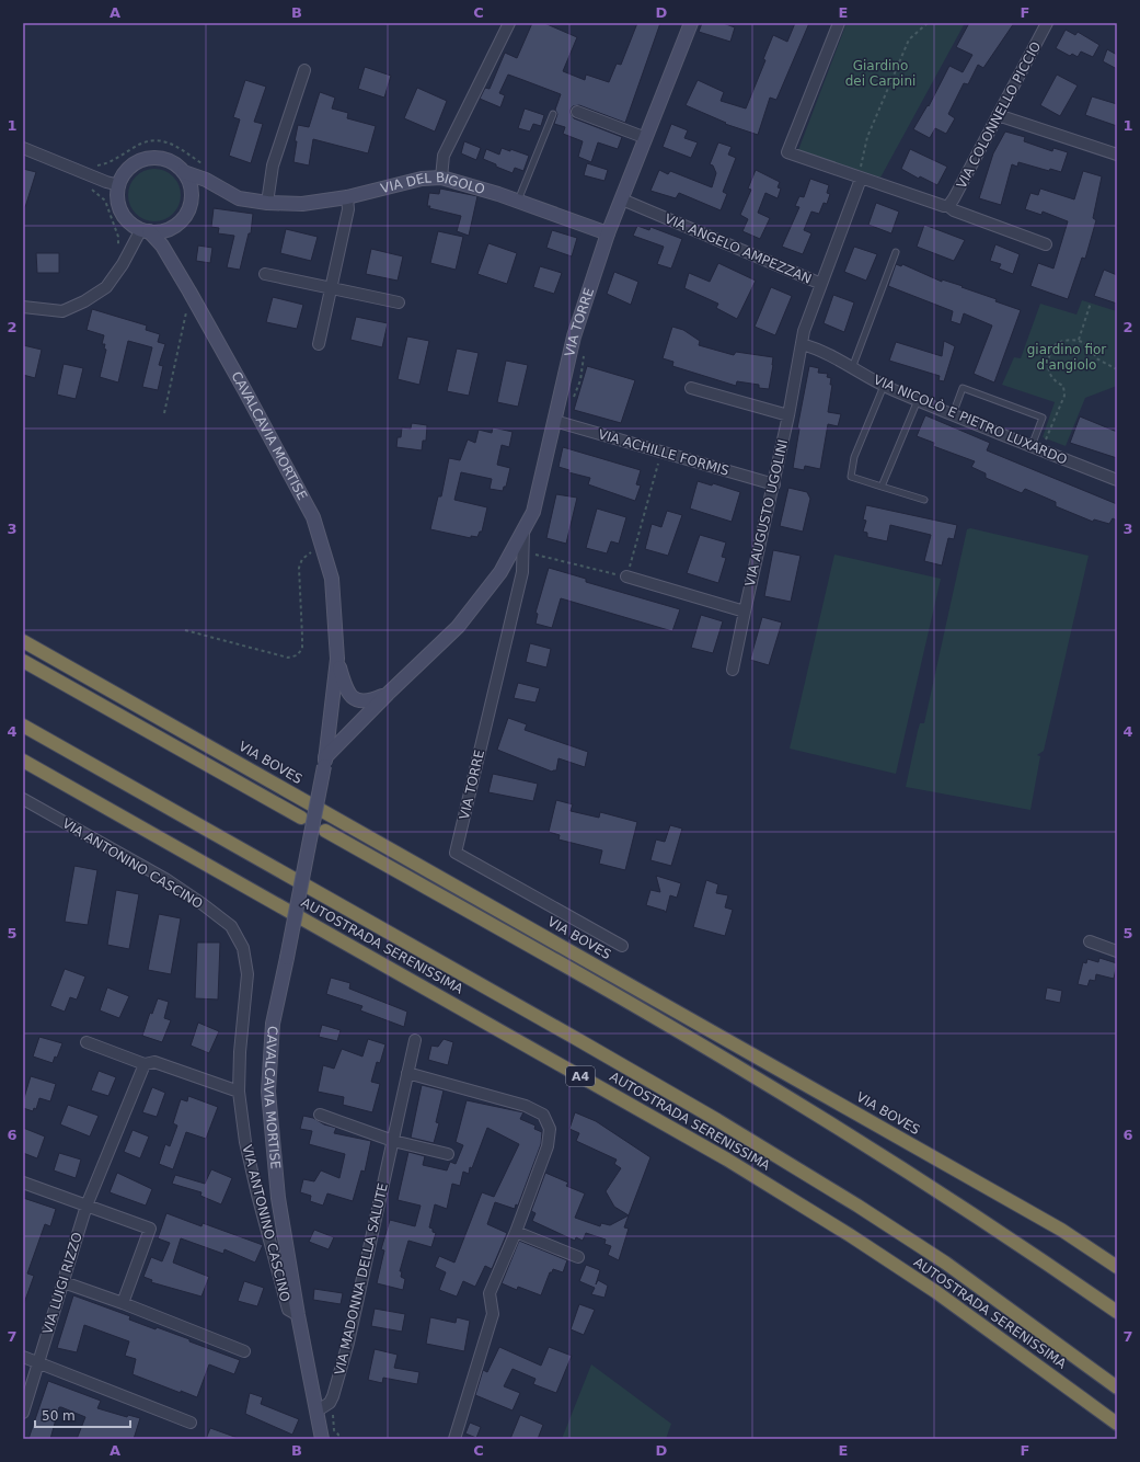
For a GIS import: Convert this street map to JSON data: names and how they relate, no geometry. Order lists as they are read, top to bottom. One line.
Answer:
{"streets":{"highway":["VIA BOVES","AUTOSTRADA SERENISSIMA","A4"],"street":["VIA COLONNELLO PICCIO","VIA DEL BIGOLO","VIA ANGELO AMPEZZAN","VIA TORRE","VIA NICOLÒ E PIETRO LUXARDO","CAVALCAVIA MORTISE","VIA ACHILLE FORMIS","VIA AUGUSTO UGOLINI","VIA ANTONINO CASCINO","VIA MADONNA DELLA SALUTE","VIA LUIGI RIZZO"]},"crossings":[["VIA DEL BIGOLO","VIA TORRE"],["VIA DEL BIGOLO","CAVALCAVIA MORTISE"],["VIA ANGELO AMPEZZAN","VIA TORRE"],["VIA ANGELO AMPEZZAN","VIA AUGUSTO UGOLINI"],["VIA TORRE","CAVALCAVIA MORTISE"],["VIA TORRE","VIA ACHILLE FORMIS"],["VIA NICOLÒ E PIETRO LUXARDO","VIA AUGUSTO UGOLINI"],["CAVALCAVIA MORTISE","VIA ANTONINO CASCINO"],["CAVALCAVIA MORTISE","VIA MADONNA DELLA SALUTE"],["VIA ACHILLE FORMIS","VIA AUGUSTO UGOLINI"]],"parks":["Giardino dei Carpini","giardino fior d'angiolo"],"scale_bar":"50 m","grid":{"columns":["A","B","C","D","E","F"],"rows":["1","2","3","4","5","6","7"]}}
